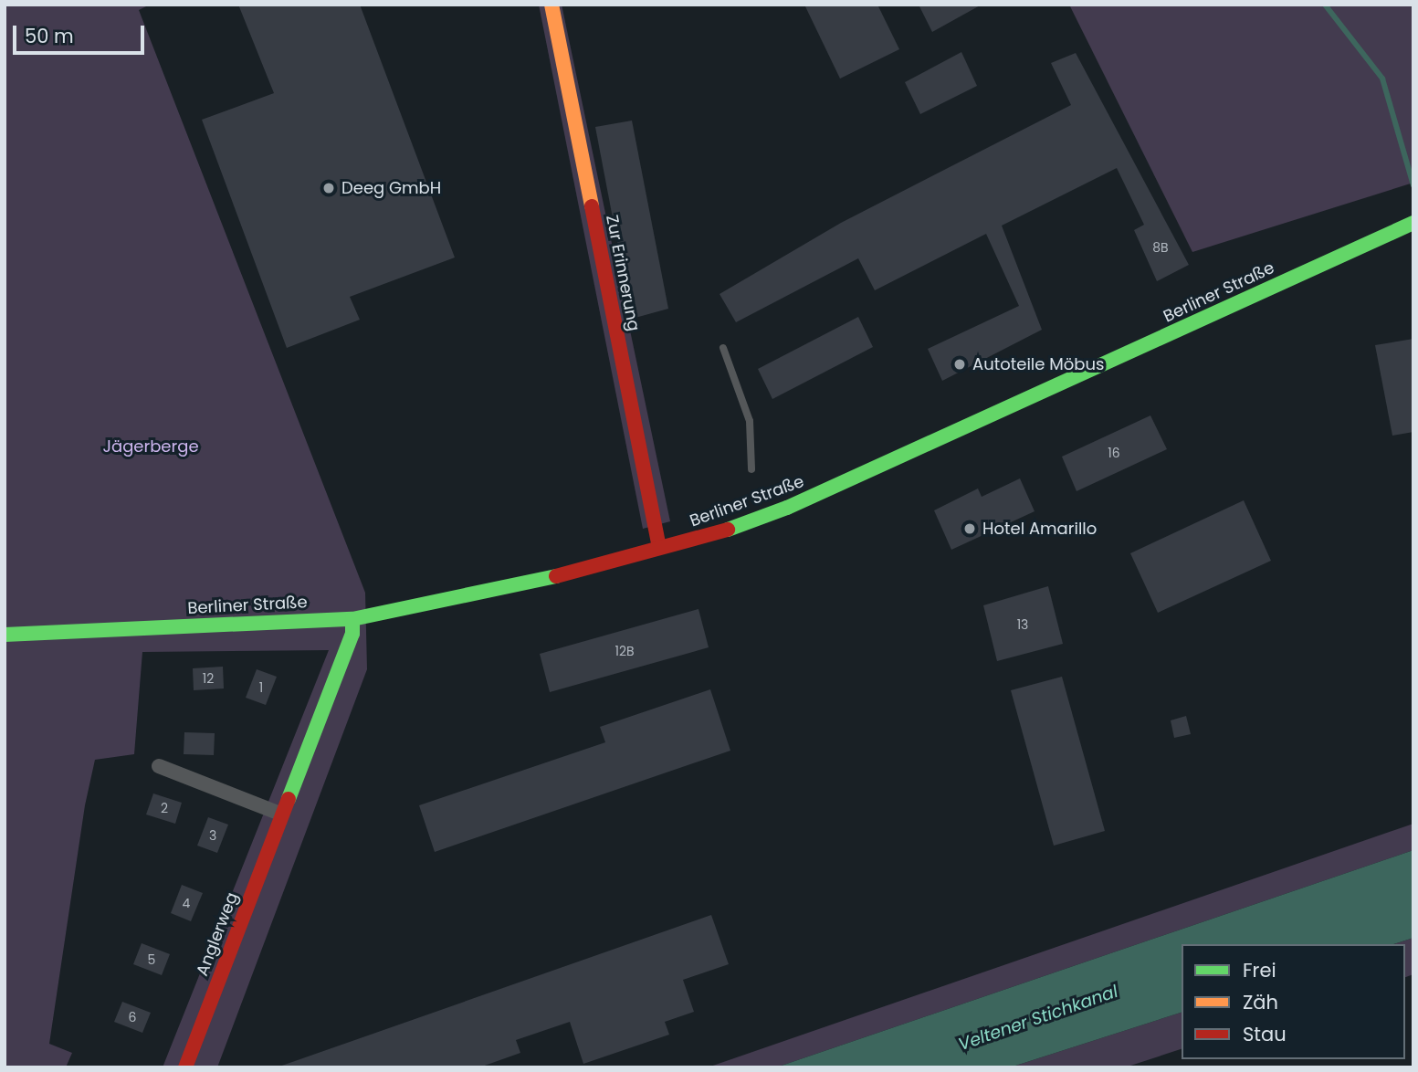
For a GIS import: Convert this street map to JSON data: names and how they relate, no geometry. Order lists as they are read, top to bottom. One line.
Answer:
{"streets":{"main road":["Zur Erinnerung","Berliner Straße","Anglerweg"]},"crossings":[["Zur Erinnerung","Berliner Straße"],["Berliner Straße","Anglerweg"]],"water":["Veltener Stichkanal"],"parks":["Jägerberge"],"places":["Deeg GmbH","Autoteile Möbus","Hotel Amarillo"],"house_numbers":["8B","16","13","12B","12","1","2","3","4","5","6"],"legend":["Frei","Zäh","Stau"],"scale_bar":"50 m"}
